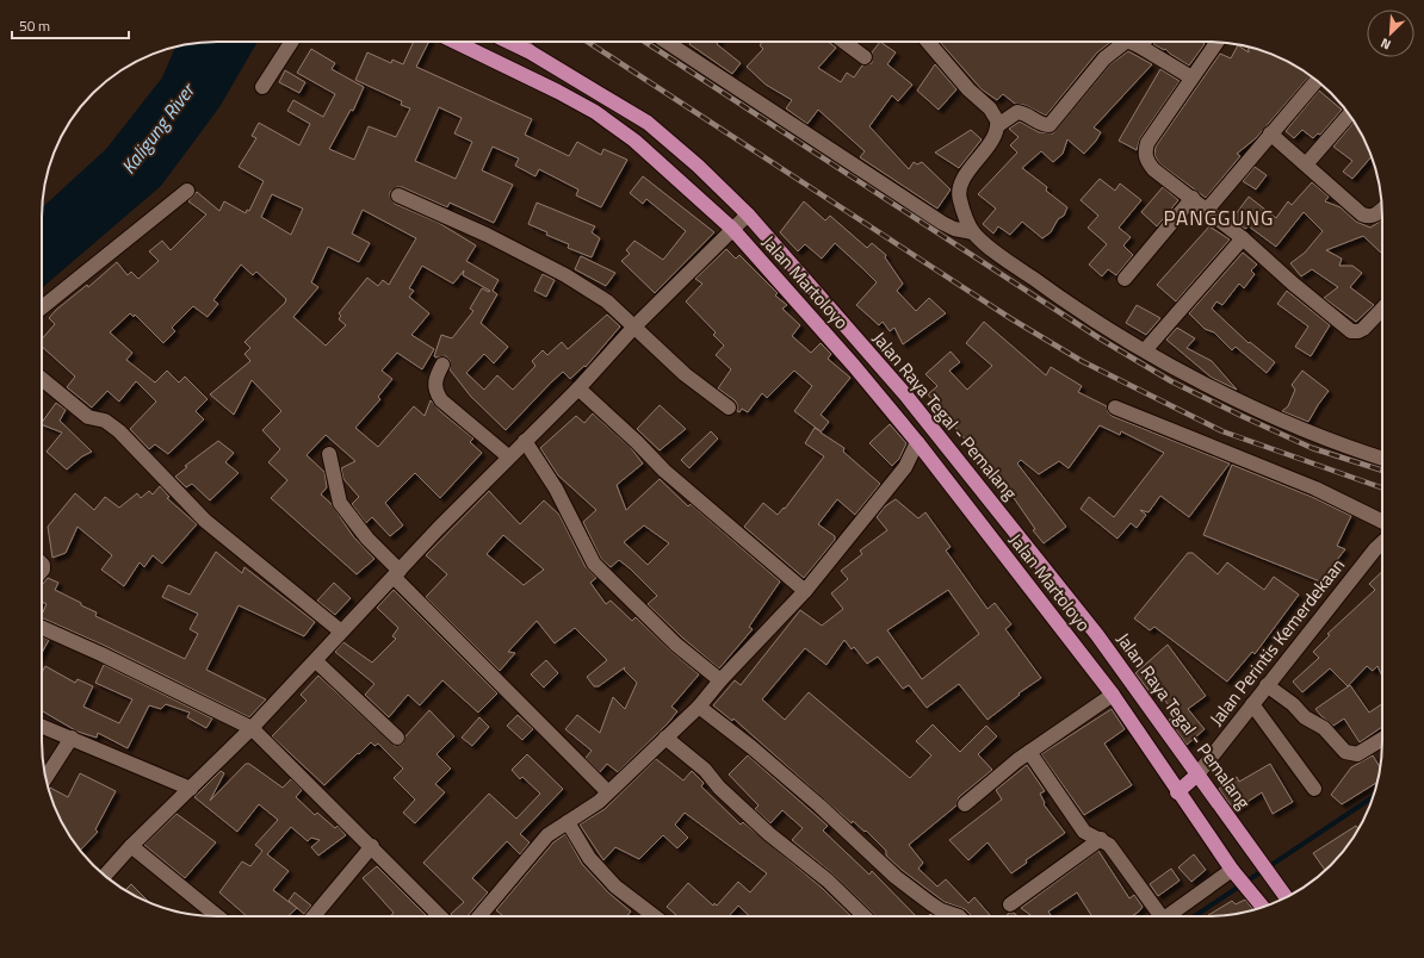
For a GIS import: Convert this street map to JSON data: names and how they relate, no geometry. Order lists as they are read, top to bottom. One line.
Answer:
{"streets":{"highway":["Jalan Martoloyo","Jalan Raya Tegal - Pemalang"],"street":["Jalan Perintis Kemerdekaan"]},"crossings":[["Jalan Raya Tegal - Pemalang","Jalan Perintis Kemerdekaan"]],"districts":["PANGGUNG"],"water":["Kaligung River"],"scale_bar":"50 m","north":"bottom left"}
